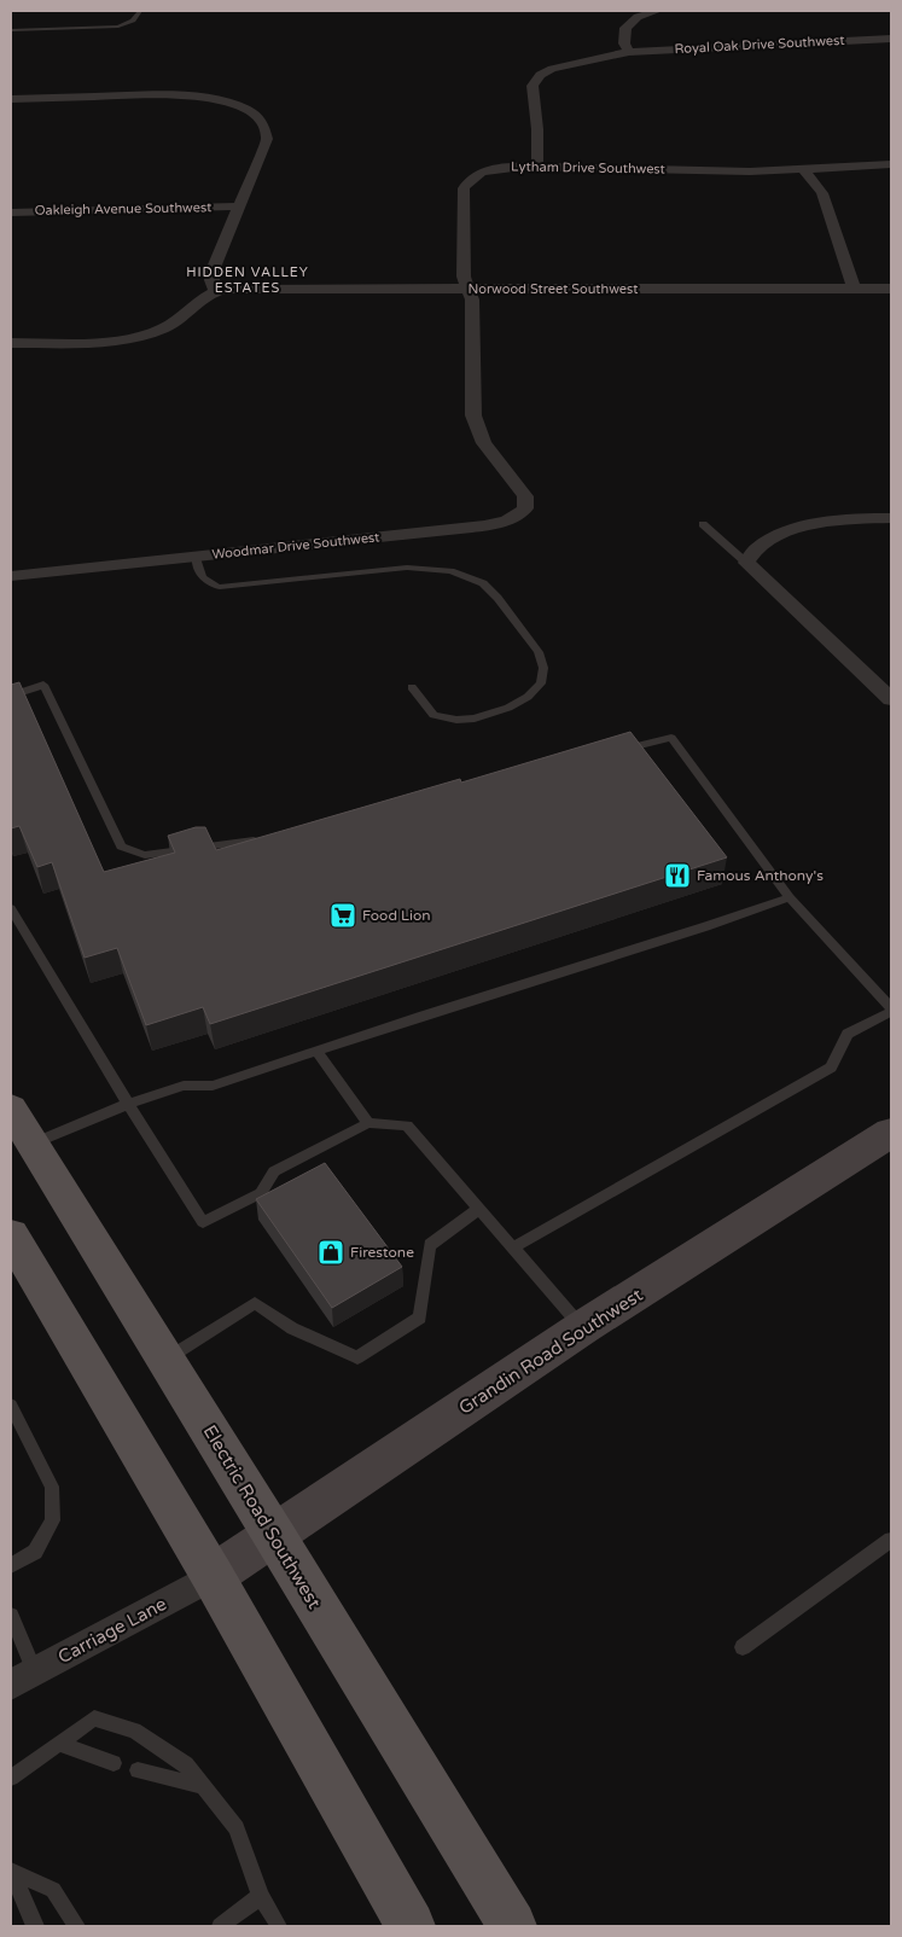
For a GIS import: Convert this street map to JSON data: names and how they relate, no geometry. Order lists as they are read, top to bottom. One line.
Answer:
{"streets":{"main road":["Electric Road Southwest"],"street":["Royal Oak Drive Southwest","Lytham Drive Southwest","Oakleigh Avenue Southwest","Norwood Street Southwest","Woodmar Drive Southwest","Grandin Road Southwest","Carriage Lane"]},"crossings":[["Royal Oak Drive Southwest","Lytham Drive Southwest"],["Lytham Drive Southwest","Norwood Street Southwest"],["Lytham Drive Southwest","Woodmar Drive Southwest"],["Grandin Road Southwest","Electric Road Southwest"],["Grandin Road Southwest","Carriage Lane"]],"districts":["HIDDEN VALLEY ESTATES"],"places":{"restaurant":["Famous Anthony's"],"supermarket":["Food Lion"],"shop":["Firestone"]}}
